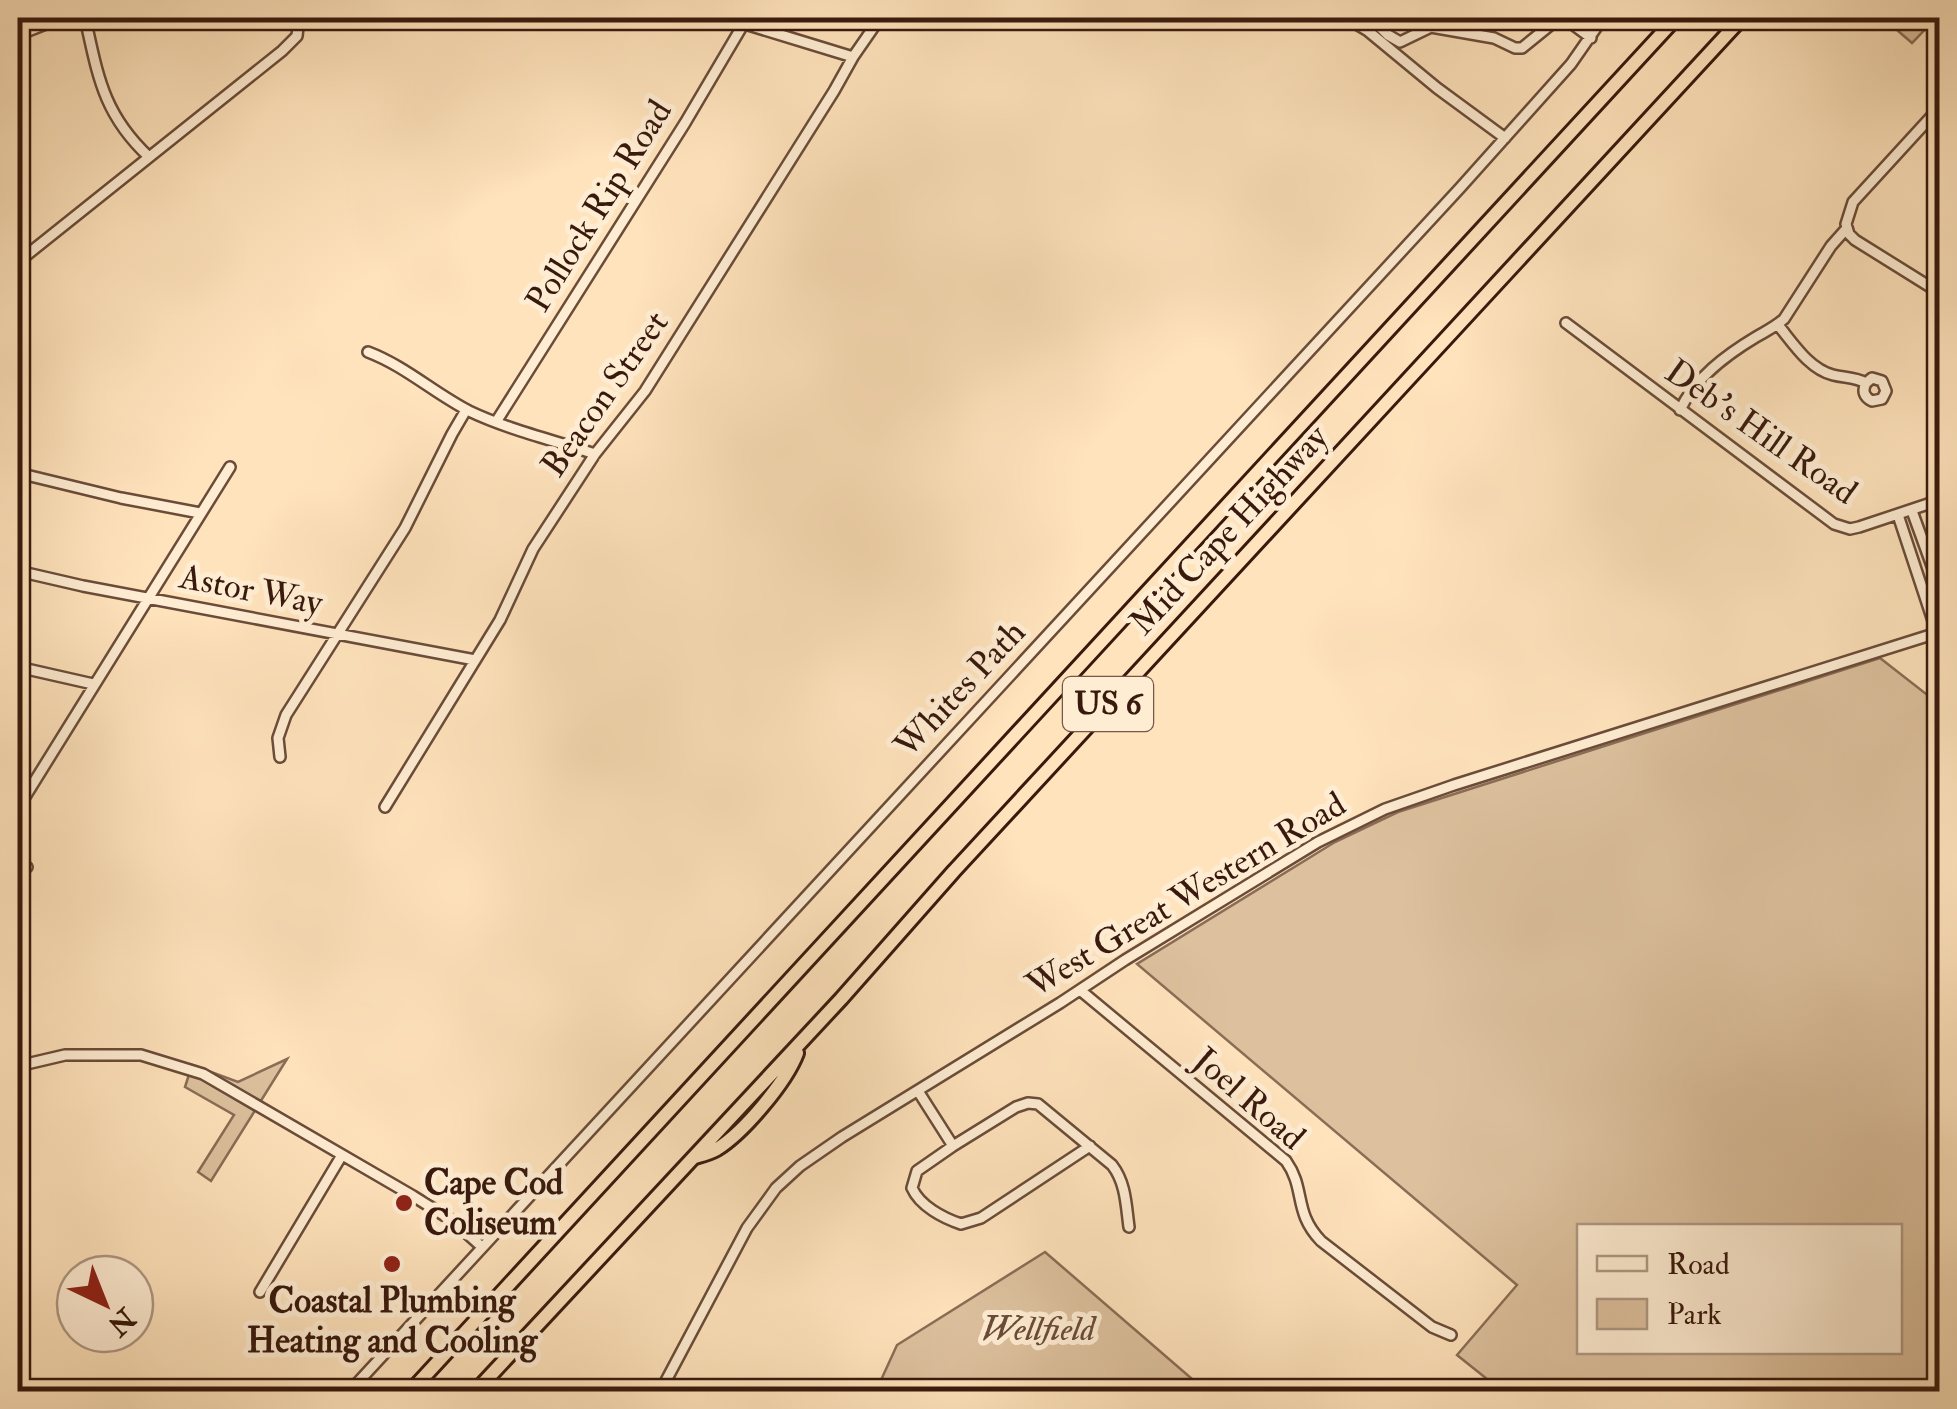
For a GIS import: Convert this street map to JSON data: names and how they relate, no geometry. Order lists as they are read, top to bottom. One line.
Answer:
{"streets":{"highway":["Mid Cape Highway","US 6"],"street":["Pollock Rip Road","Beacon Street","Deb's Hill Road","Astor Way","Whites Path","West Great Western Road","Joel Road"]},"crossings":[["Beacon Street","Astor Way"],["West Great Western Road","Joel Road"]],"parks":["Wellfield"],"places":["Cape Cod Coliseum","Coastal Plumbing Heating and Cooling"],"legend":["Road","Park"],"north":"bottom right"}
